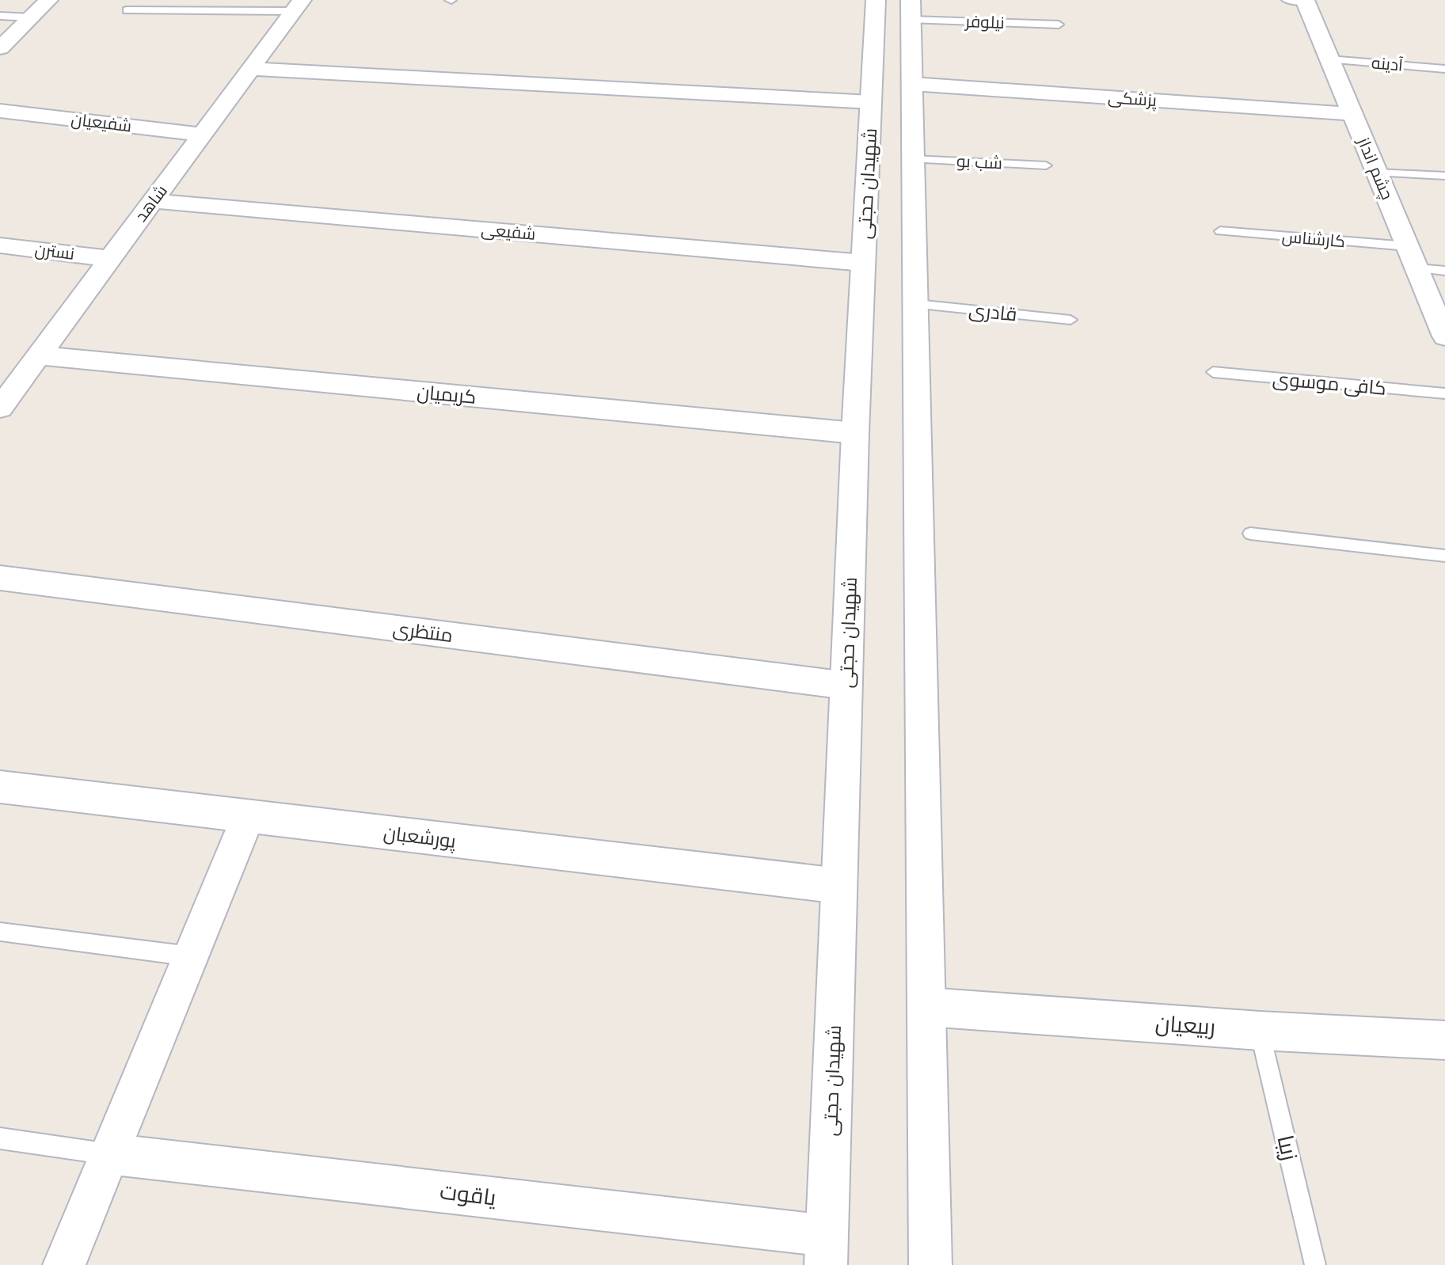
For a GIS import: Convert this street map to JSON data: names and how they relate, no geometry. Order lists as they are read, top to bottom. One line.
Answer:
{"streets":{"street":["پزشکی","شفیعیان","چشم انداز","شهیدان حجتی","شاهد","شفیعی","نسترن","کریمیان","منتظری","پورشعبان","ربیعیان","یاقوت"],"lane":["نیلوفر","آدینه","شب بو","کارشناس","قادری","کافی موسوی","زیبا"]},"crossings":[["آدینه","چشم انداز"],["پزشکی","چشم انداز"],["شفیعیان","شاهد"],["چشم انداز","کارشناس"],["شهیدان حجتی","شفیعی"],["شهیدان حجتی","کریمیان"],["شهیدان حجتی","منتظری"],["شهیدان حجتی","پورشعبان"],["شهیدان حجتی","یاقوت"],["شاهد","شفیعی"],["شاهد","نسترن"],["شاهد","کریمیان"],["ربیعیان","زیبا"]]}
